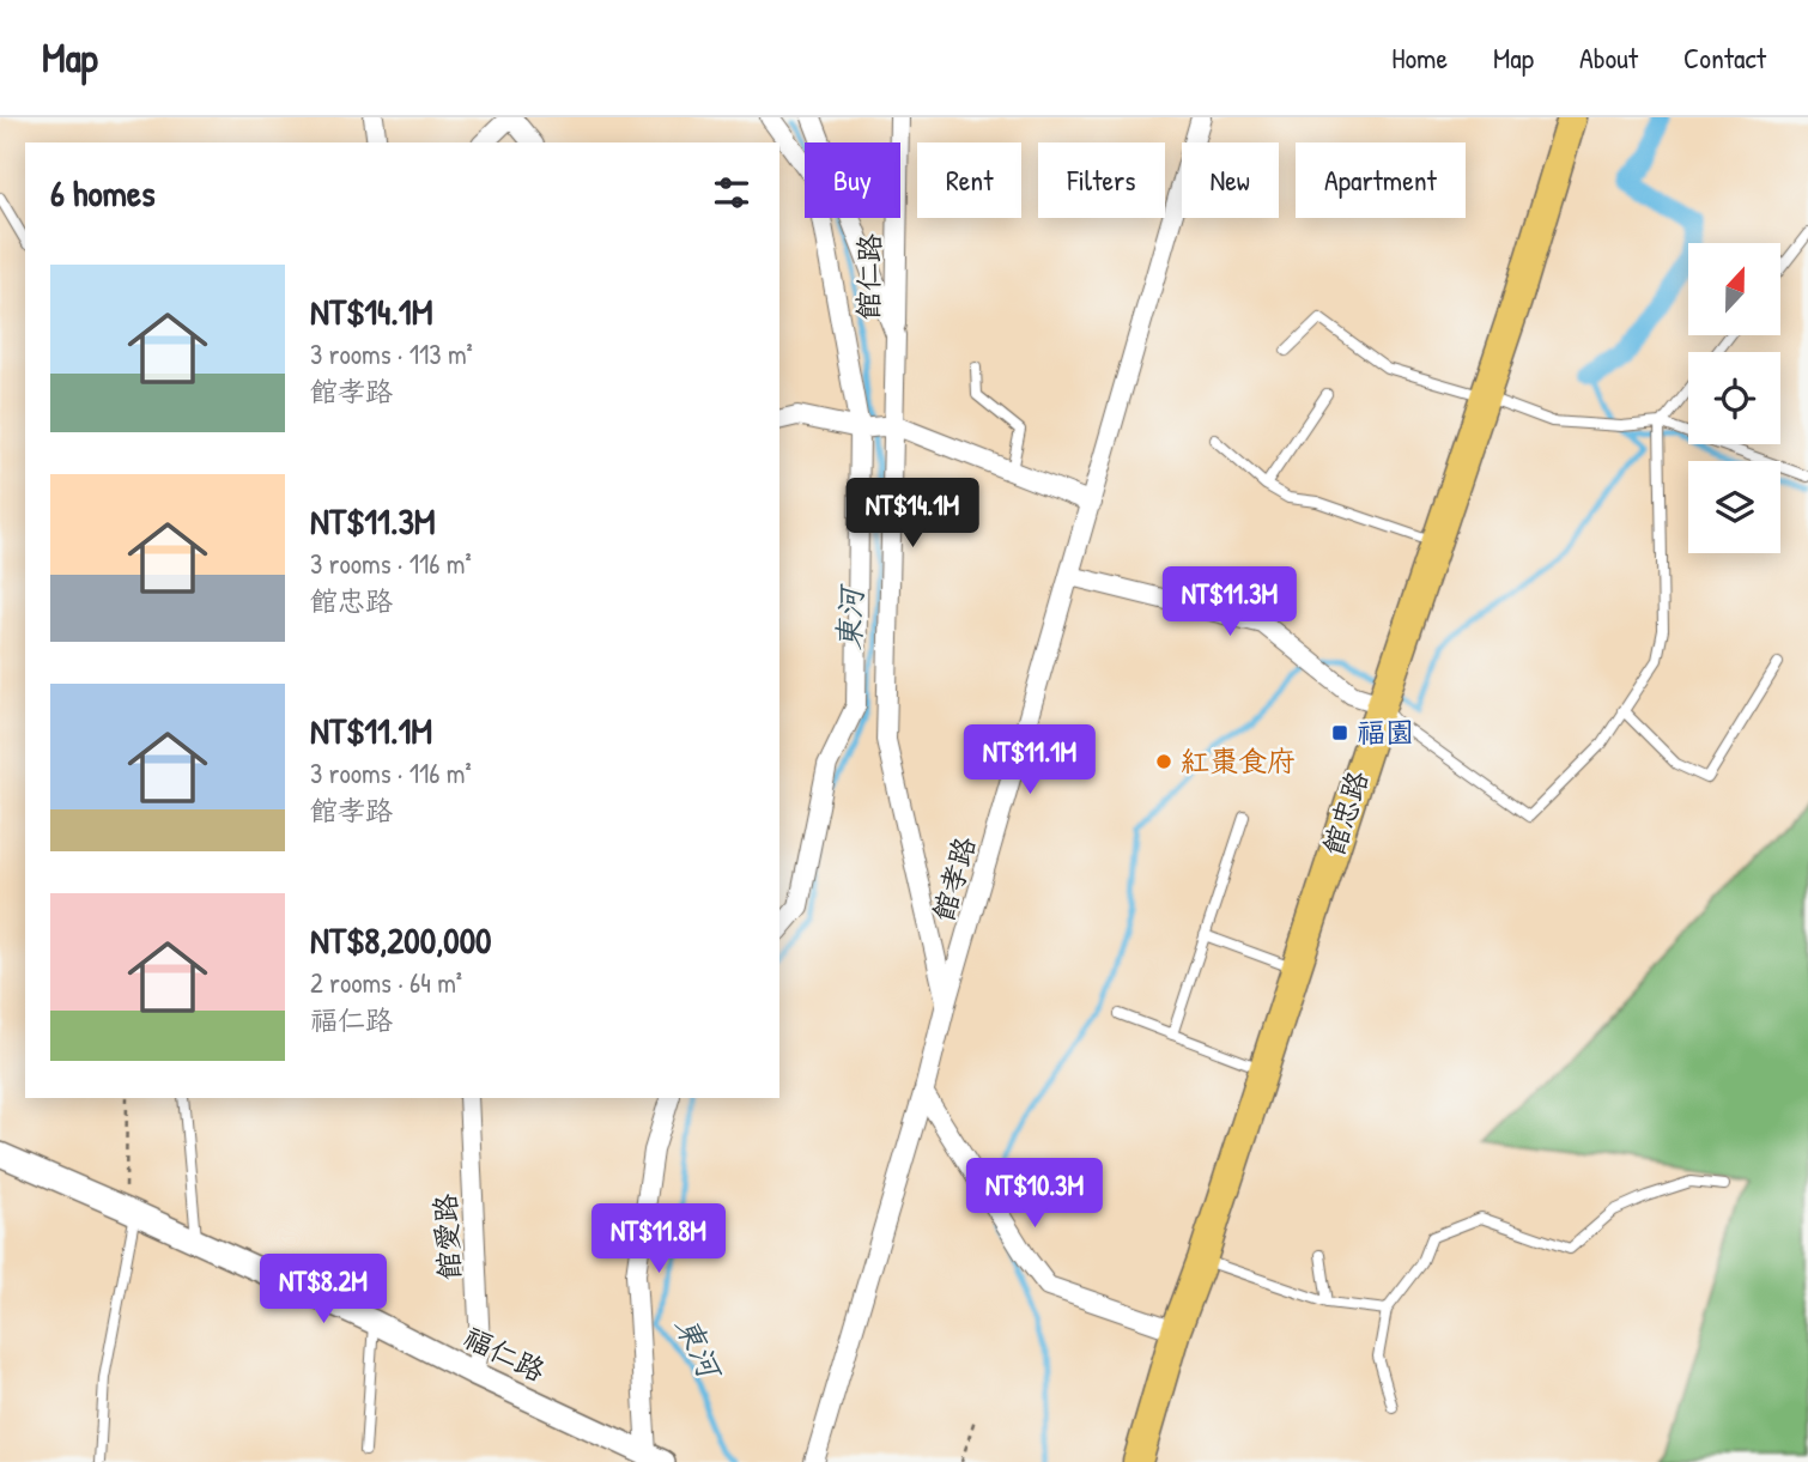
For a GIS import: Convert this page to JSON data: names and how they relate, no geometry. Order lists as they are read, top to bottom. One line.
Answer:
{"streets":{"main road":["館忠路"],"street":["館仁路","館孝路","館愛路","福仁路"]},"crossings":[["館仁路","館孝路"],["館愛路","福仁路"]],"water":["東河"],"places":{"transit":["福園"],"other":["紅棗食府"]},"north":"top","page":{"header":"Map","nav":["Home","Map","About","Contact"],"chip":["Buy","Rent","Filters","New","Apartment"],"heading":"6 homes","list":[{"name":"NT$14.1M","note":"3 rooms · 113 m² · 館孝路"},{"name":"NT$11.3M","note":"3 rooms · 116 m² · 館忠路"},{"name":"NT$11.1M","note":"3 rooms · 116 m² · 館孝路"},{"name":"NT$8,200,000","note":"2 rooms · 64 m² · 福仁路"}],"price":["NT$14.1M","NT$11.3M","NT$11.1M","NT$10.3M","NT$11.8M","NT$8.2M"]}}
